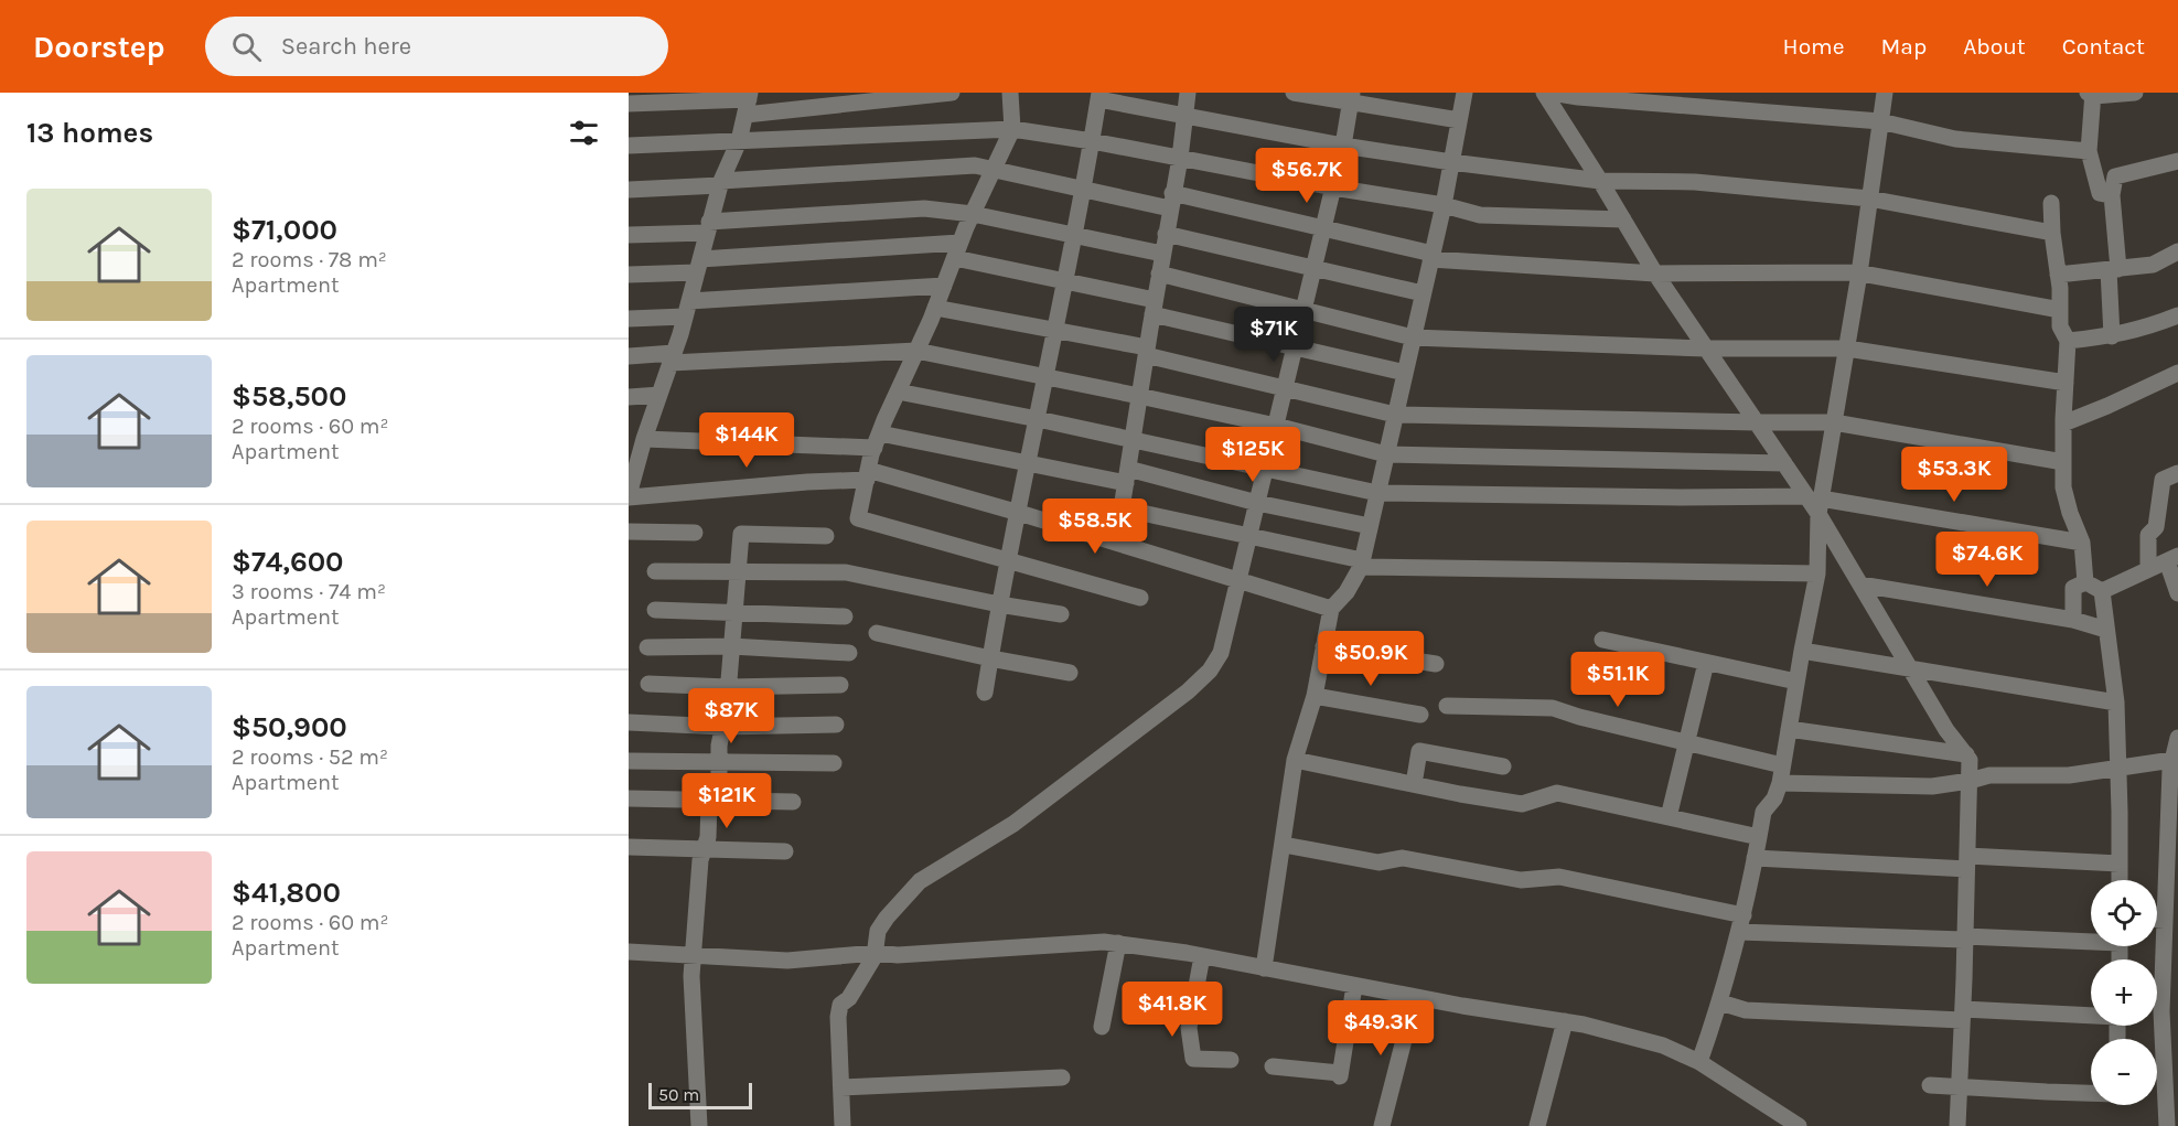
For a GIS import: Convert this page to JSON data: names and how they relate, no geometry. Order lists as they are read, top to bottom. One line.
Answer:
{"scale_bar":"50 m","page":{"header":"Doorstep","search":"Search here","nav":["Home","Map","About","Contact"],"heading":"13 homes","price":["$56.7K","$71K","$144K","$125K","$53.3K","$58.5K","$74.6K","$50.9K","$51.1K","$87K","$121K","$41.8K","$49.3K"],"list":[{"name":"$71,000","note":"2 rooms · 78 m² · Apartment"},{"name":"$58,500","note":"2 rooms · 60 m² · Apartment"},{"name":"$74,600","note":"3 rooms · 74 m² · Apartment"},{"name":"$50,900","note":"2 rooms · 52 m² · Apartment"},{"name":"$41,800","note":"2 rooms · 60 m² · Apartment"}],"map_buttons":["+","−"],"scale":"50 m"}}
